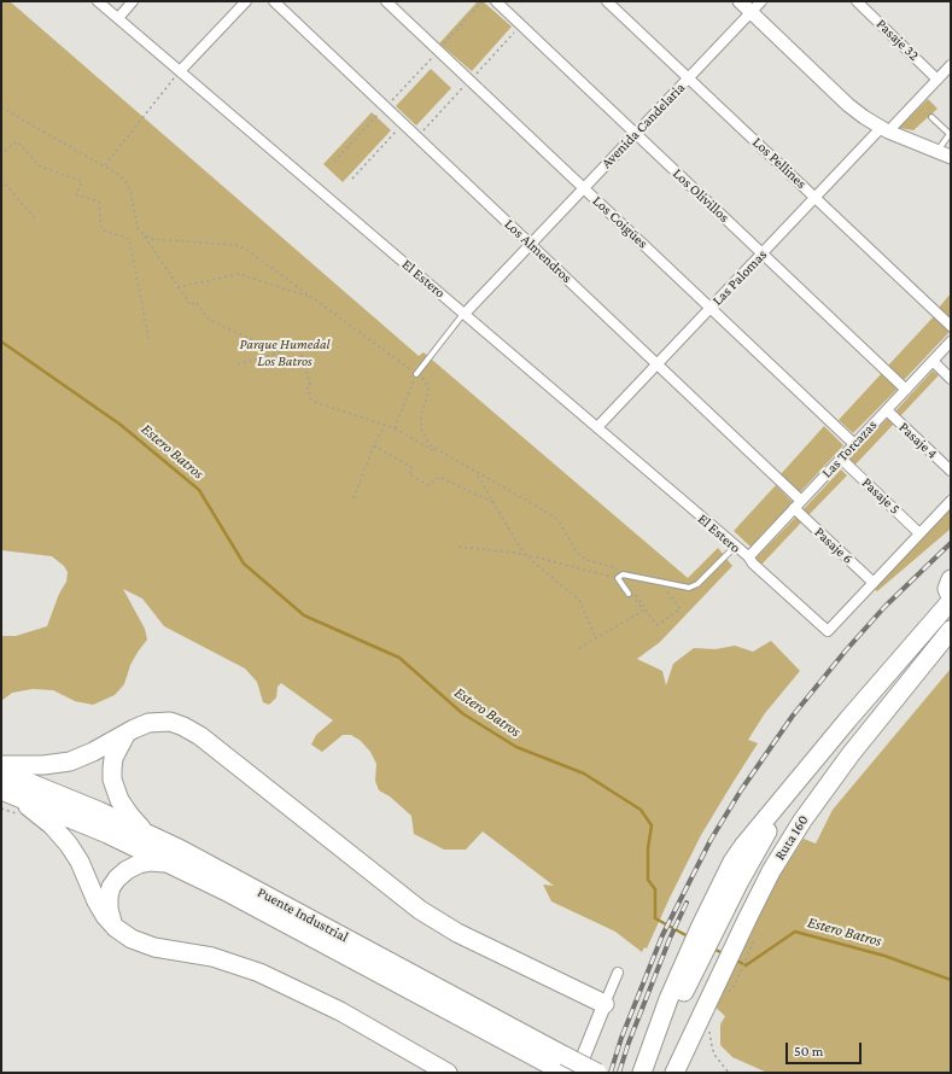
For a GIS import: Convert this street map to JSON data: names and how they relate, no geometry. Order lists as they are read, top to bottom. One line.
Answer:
{"streets":{"highway":["Ruta 160","Puente Industrial"],"street":["Pasaje 32","Avenida Candelaria","Los Pellines","Los Olivillos","Los Coigües","Los Almendros","Las Palomas","El Estero","Pasaje 4","Las Torcazas","Pasaje 5","Pasaje 6"]},"crossings":[["Pasaje 32","Las Palomas"],["Avenida Candelaria","Los Pellines"],["Avenida Candelaria","Los Olivillos"],["Avenida Candelaria","Los Coigües"],["Avenida Candelaria","Los Almendros"],["Avenida Candelaria","El Estero"],["Los Pellines","Las Palomas"],["Los Olivillos","Las Palomas"],["Los Olivillos","Las Torcazas"],["Los Coigües","Las Palomas"],["Los Coigües","Las Torcazas"],["Los Almendros","Las Palomas"],["Los Almendros","Las Torcazas"],["Los Almendros","Pasaje 6"],["Las Palomas","El Estero"],["El Estero","Las Torcazas"],["El Estero","Pasaje 6"],["Pasaje 4","Las Torcazas"],["Las Torcazas","Pasaje 5"],["Las Torcazas","Pasaje 6"]],"water":["Estero Batros"],"parks":["Parque Humedal Los Batros"],"scale_bar":"50 m"}
